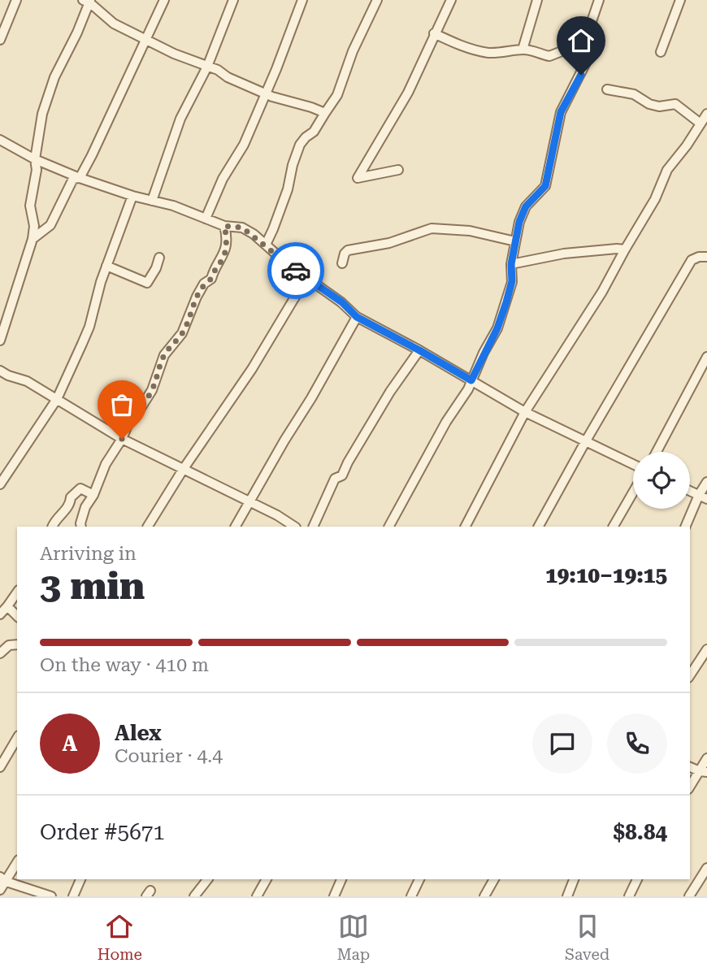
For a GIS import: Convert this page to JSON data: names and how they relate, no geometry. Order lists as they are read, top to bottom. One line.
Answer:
{"page":{"heading":["3 min","Arriving in","19:10–19:15"],"panel":["Alex","Courier · 4.4","Order #5671","$8.84"],"bar":"On the way · 410 m","round":"A","tabs":["Home","Map","Saved"]}}
